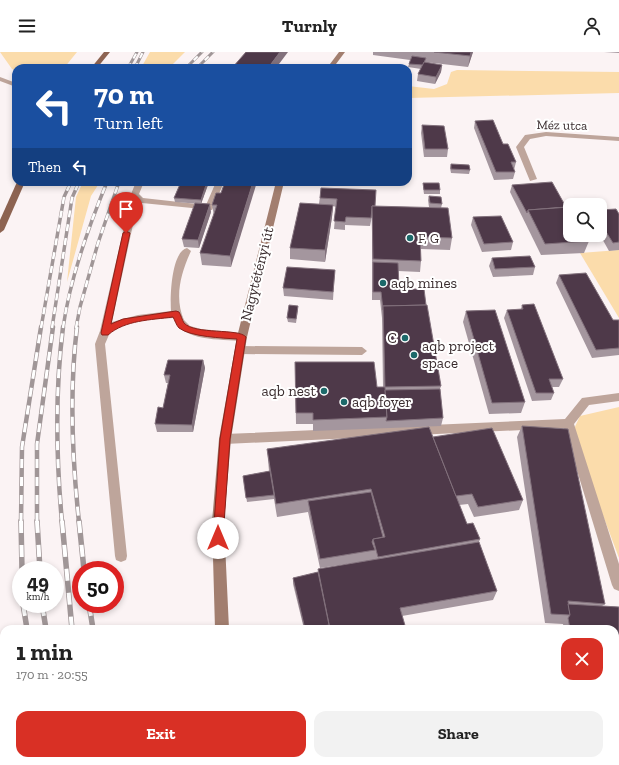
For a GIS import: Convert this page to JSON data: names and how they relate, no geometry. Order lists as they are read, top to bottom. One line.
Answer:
{"streets":{"main road":["Nagytétényi út"],"street":["Méz utca"]},"places":["F, G","aqb mines","C","aqb project space","aqb nest","aqb foyer"],"page":{"header":"Turnly","turn":["70 m","Turn left"],"then":"Then","speed":"49 km/h","limit":"50","heading":["1 min","170 m · 20:55"],"buttons":["Exit","Share"]}}
